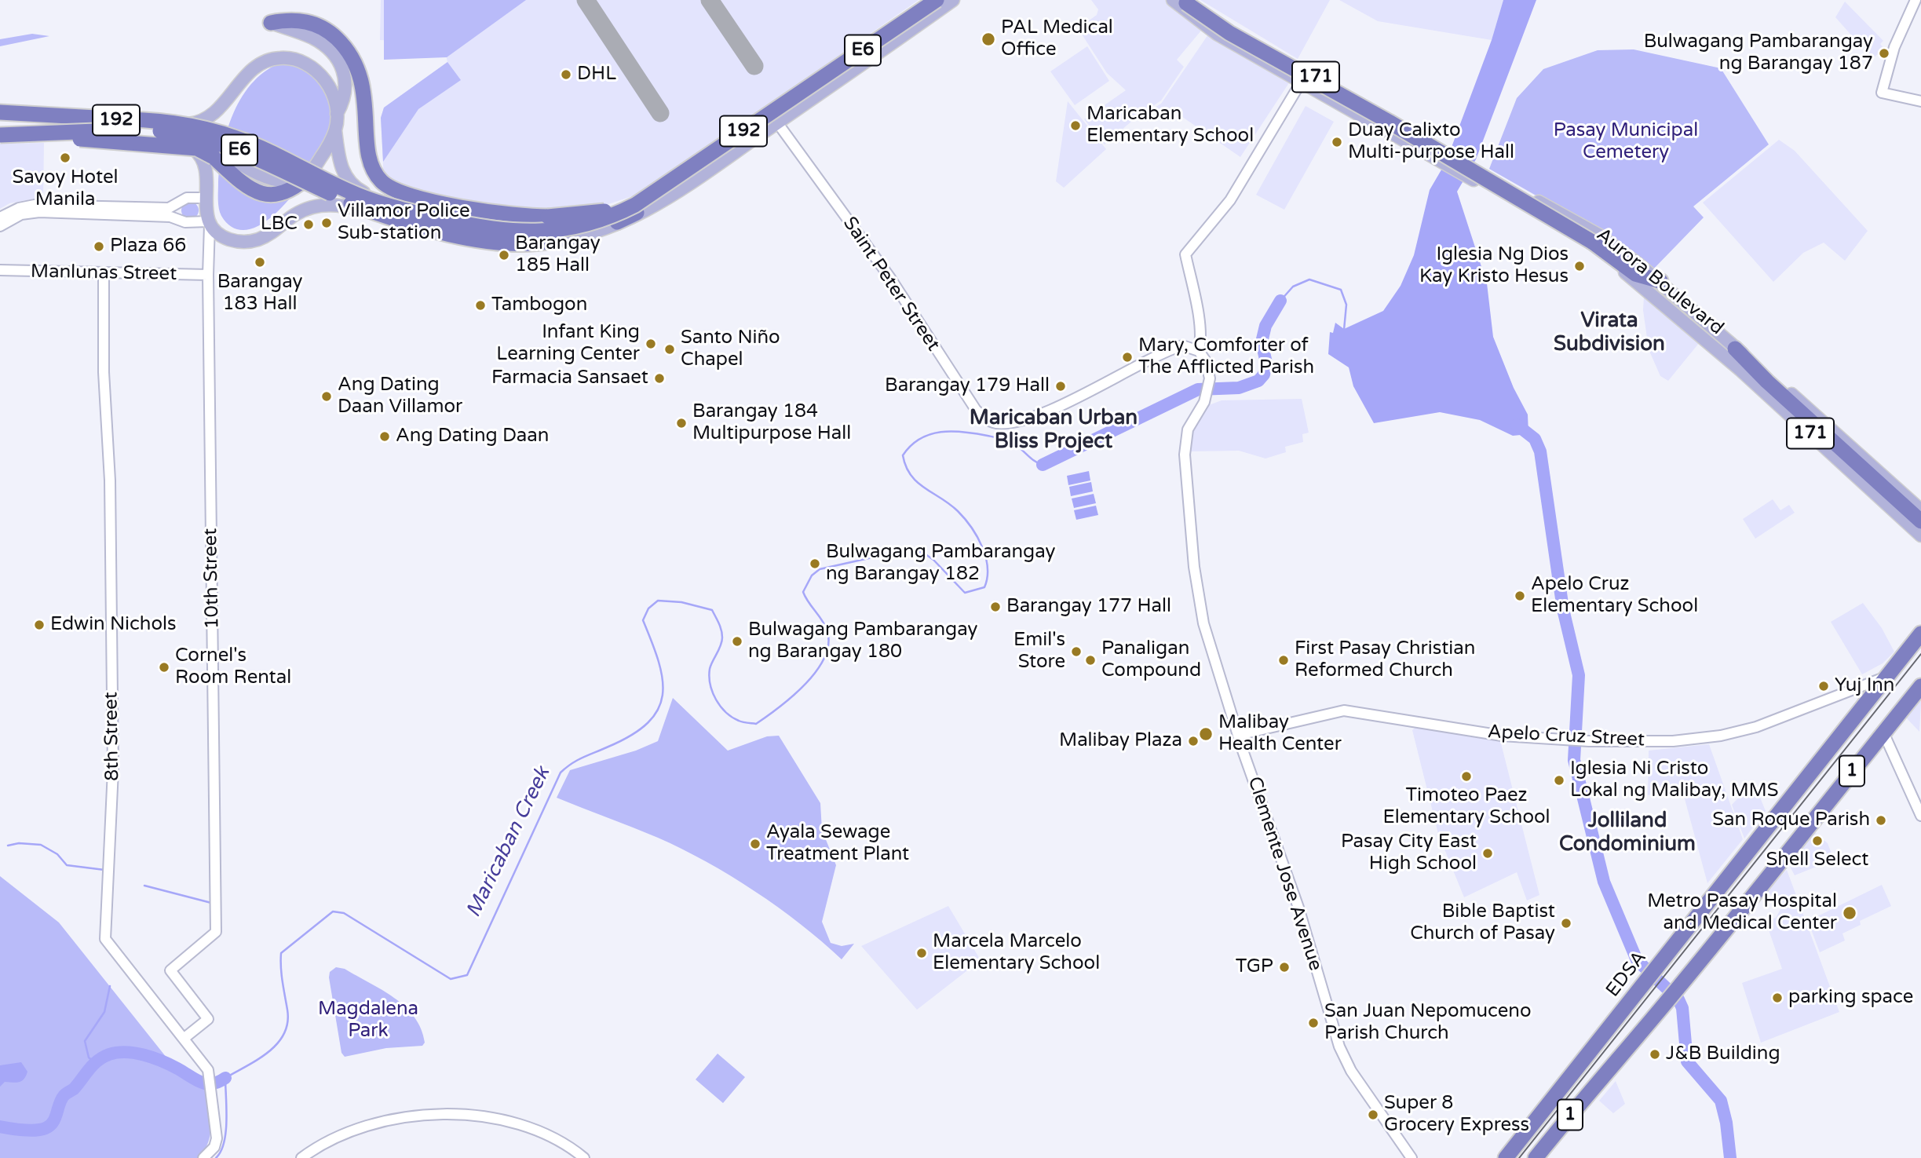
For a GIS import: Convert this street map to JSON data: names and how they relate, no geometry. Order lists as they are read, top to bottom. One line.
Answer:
{"streets":{"highway":["E6","1","EDSA"],"main road":["171","192","Aurora Boulevard"],"street":["Manlunas Street","Saint Peter Street","10th Street","8th Street","Apelo Cruz Street","Clemente Jose Avenue"]},"crossings":[["E6","192"],["192","Saint Peter Street"],["192","10th Street"],["Manlunas Street","10th Street"],["Manlunas Street","8th Street"],["Saint Peter Street","Clemente Jose Avenue"],["10th Street","8th Street"],["Apelo Cruz Street","Clemente Jose Avenue"],["Apelo Cruz Street","EDSA"]],"districts":["Virata Subdivision","Maricaban Urban Bliss Project","Jolliland Condominium"],"water":["Maricaban Creek"],"parks":["Pasay Municipal Cemetery","Magdalena Park"],"places":["PAL Medical Office","Bulwagang Pambarangay ng Barangay 187","DHL","Maricaban Elementary School","Duay Calixto Multi-purpose Hall","Savoy Hotel Manila","Villamor Police Sub-station","LBC","Plaza 66","Barangay 185 Hall","Barangay 183 Hall","Iglesia Ng Dios Kay Kristo Hesus","Tambogon","Infant King Learning Center","Santo Niño Chapel","Mary, Comforter of The Afflicted Parish","Farmacia Sansaet","Barangay 179 Hall","Ang Dating Daan Villamor","Barangay 184 Multipurpose Hall","Ang Dating Daan","Bulwagang Pambarangay ng Barangay 182","Apelo Cruz Elementary School","Barangay 177 Hall","Edwin Nichols","Bulwagang Pambarangay ng Barangay 180","Emil's Store","Panaligan Compound","First Pasay Christian Reformed Church","Cornel's Room Rental","Yuj Inn","Malibay Health Center","Malibay Plaza","Timoteo Paez Elementary School","Iglesia Ni Cristo Lokal ng Malibay, MMS","San Roque Parish","Shell Select","Ayala Sewage Treatment Plant","Pasay City East High School","Metro Pasay Hospital and Medical Center","Bible Baptist Church of Pasay","Marcela Marcelo Elementary School","TGP","parking space","San Juan Nepomuceno Parish Church","J&B Building","Super 8 Grocery Express"]}
